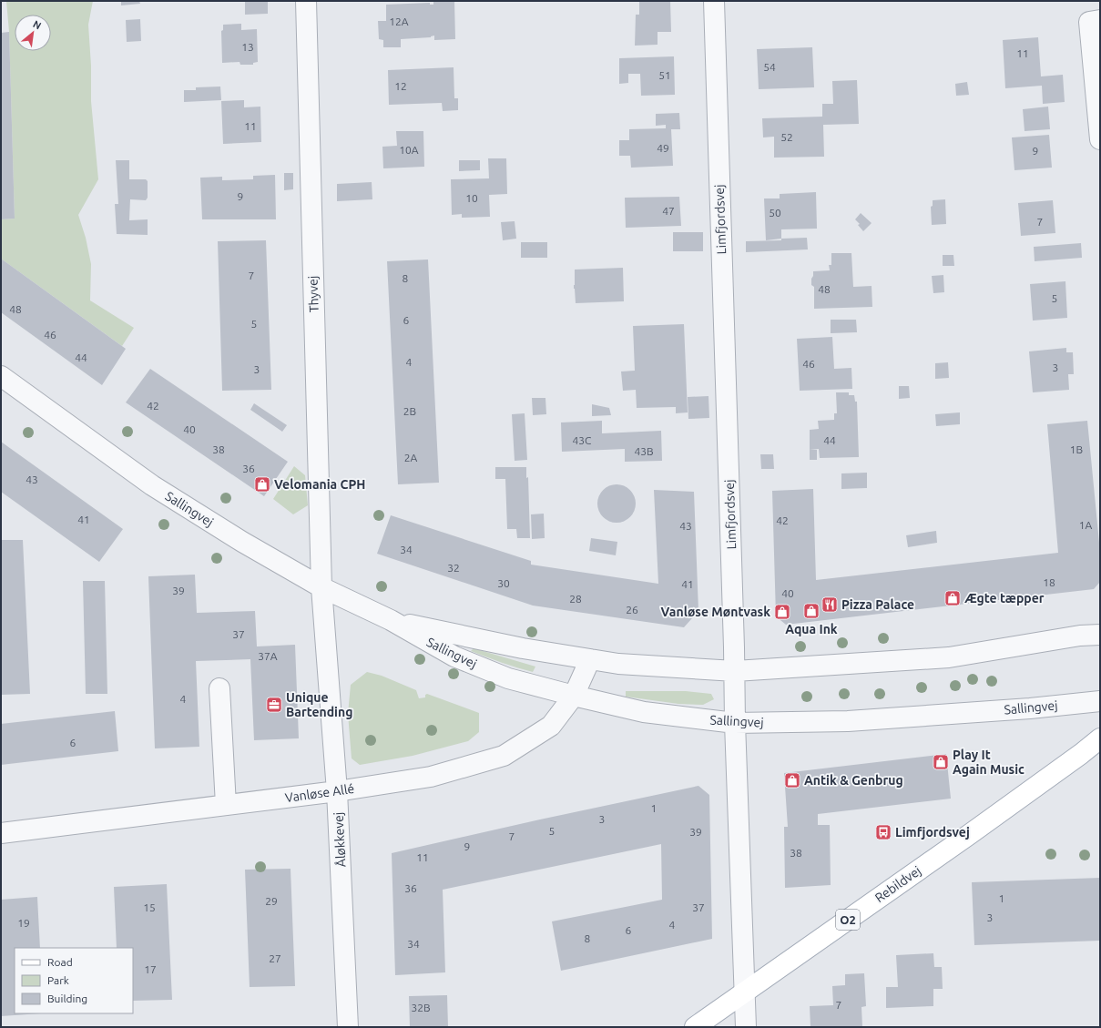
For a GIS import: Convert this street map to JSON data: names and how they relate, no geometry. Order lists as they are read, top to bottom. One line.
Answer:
{"streets":{"main road":["Rebildvej","O2"],"street":["Limfjordsvej","Thyvej","Sallingvej","Vanløse Allé","Åløkkevej"]},"crossings":[["Limfjordsvej","Sallingvej"],["Limfjordsvej","Rebildvej"],["Thyvej","Sallingvej"],["Thyvej","Åløkkevej"],["Sallingvej","Vanløse Allé"],["Sallingvej","Åløkkevej"],["Vanløse Allé","Åløkkevej"]],"places":{"shop":["Velomania CPH","Ægte tæpper","Aqua Ink","Vanløse Møntvask","Play It Again Music","Antik & Genbrug"],"restaurant":["Pizza Palace"],"office":["Unique Bartending"],"bus stop":["Limfjordsvej"]},"house_numbers":["12A","13","11","54","51","12","11","52","49","10A","9","9","10","47","50","7","7","8","48","5","48","6","5","46","44","4","46","3","3","42","2B","40","43C","44","38","1B","43B","2A","36","43","41","42","1A","43","34","32","18","30","41","39","40","28","26","37","37A","4","6","1","3","5","39","7","9","38","11","36","1","29","15","37","3","19","4","6","8","34","27","17","7","32B"],"legend":["Road","Park","Building"],"north":"top right"}
